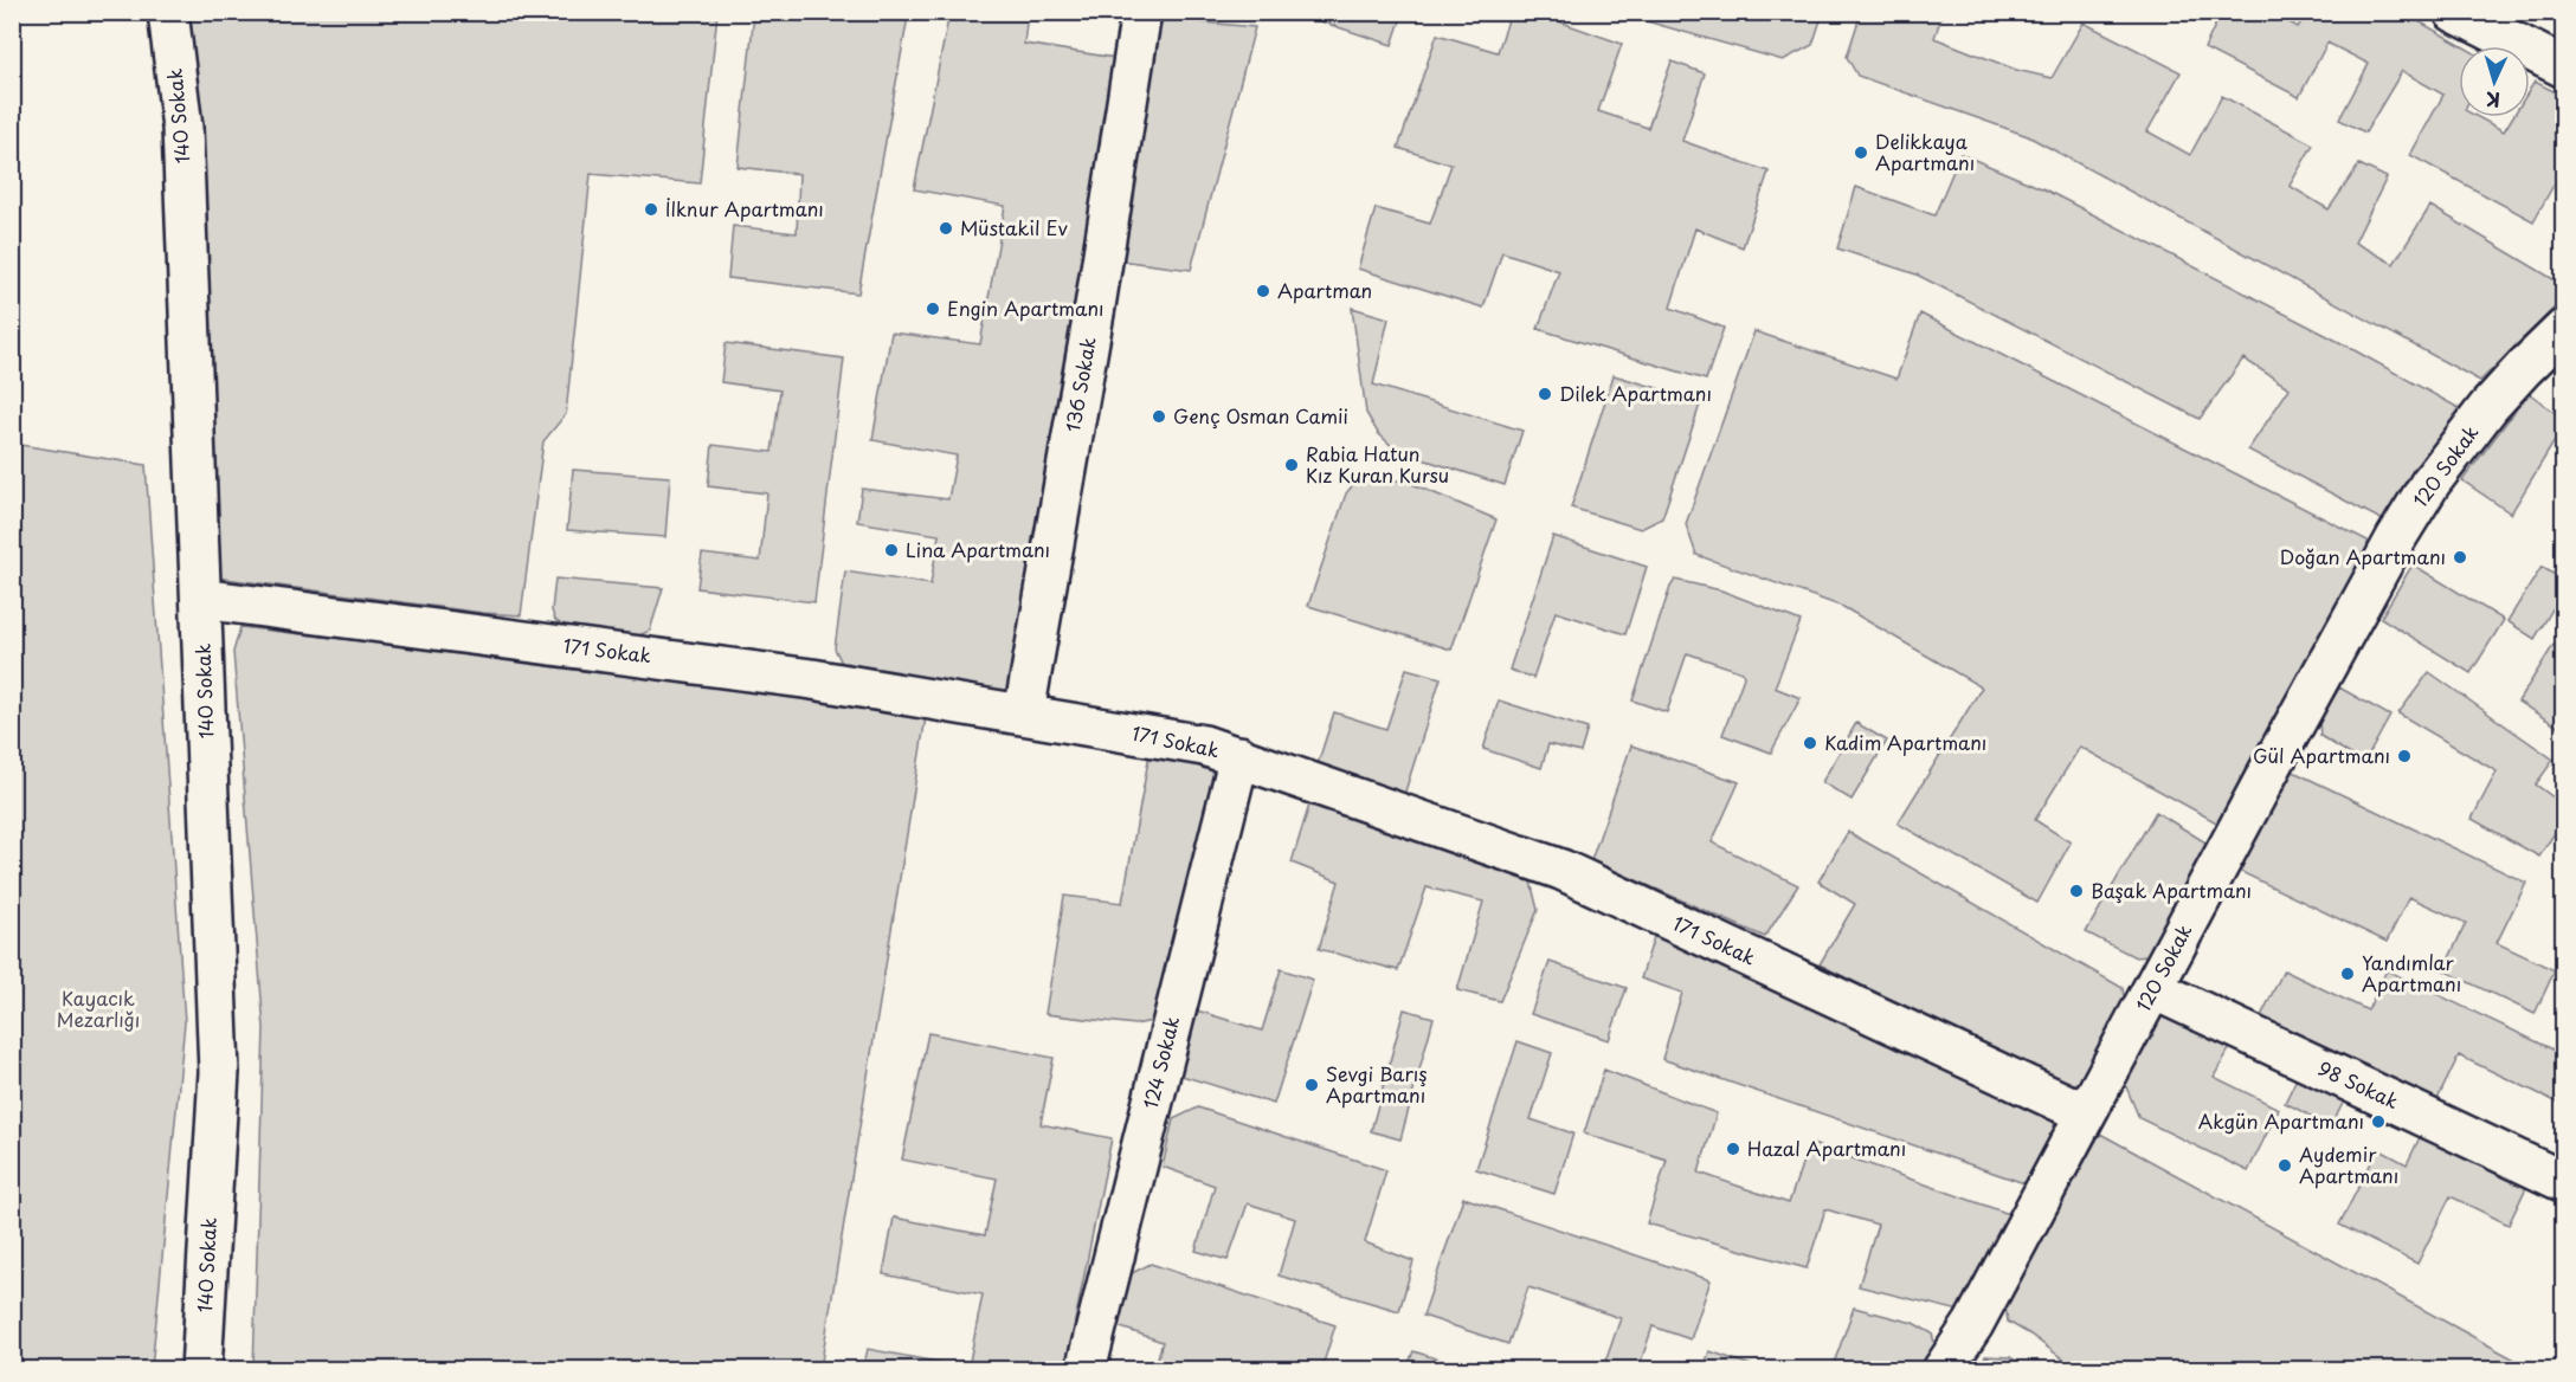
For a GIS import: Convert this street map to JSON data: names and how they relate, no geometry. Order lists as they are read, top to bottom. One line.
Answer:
{"streets":{"street":["140 Sokak","136 Sokak","120 Sokak","171 Sokak","124 Sokak","98 Sokak"]},"crossings":[["140 Sokak","171 Sokak"],["136 Sokak","171 Sokak"],["120 Sokak","171 Sokak"],["120 Sokak","98 Sokak"],["171 Sokak","124 Sokak"]],"parks":["Kayacık Mezarlığı"],"places":["Delikkaya Apartmanı","İlknur Apartmanı","Müstakil Ev","Apartman","Engin Apartmanı","Dilek Apartmanı","Genç Osman Camii","Rabia Hatun Kız Kuran Kursu","Lina Apartmanı","Doğan Apartmanı","Kadim Apartmanı","Gül Apartmanı","Başak Apartmanı","Yandımlar Apartmanı","Sevgi Barış Apartmanı","Akgün Apartmanı","Hazal Apartmanı","Aydemir Apartmanı"],"north":"bottom"}
